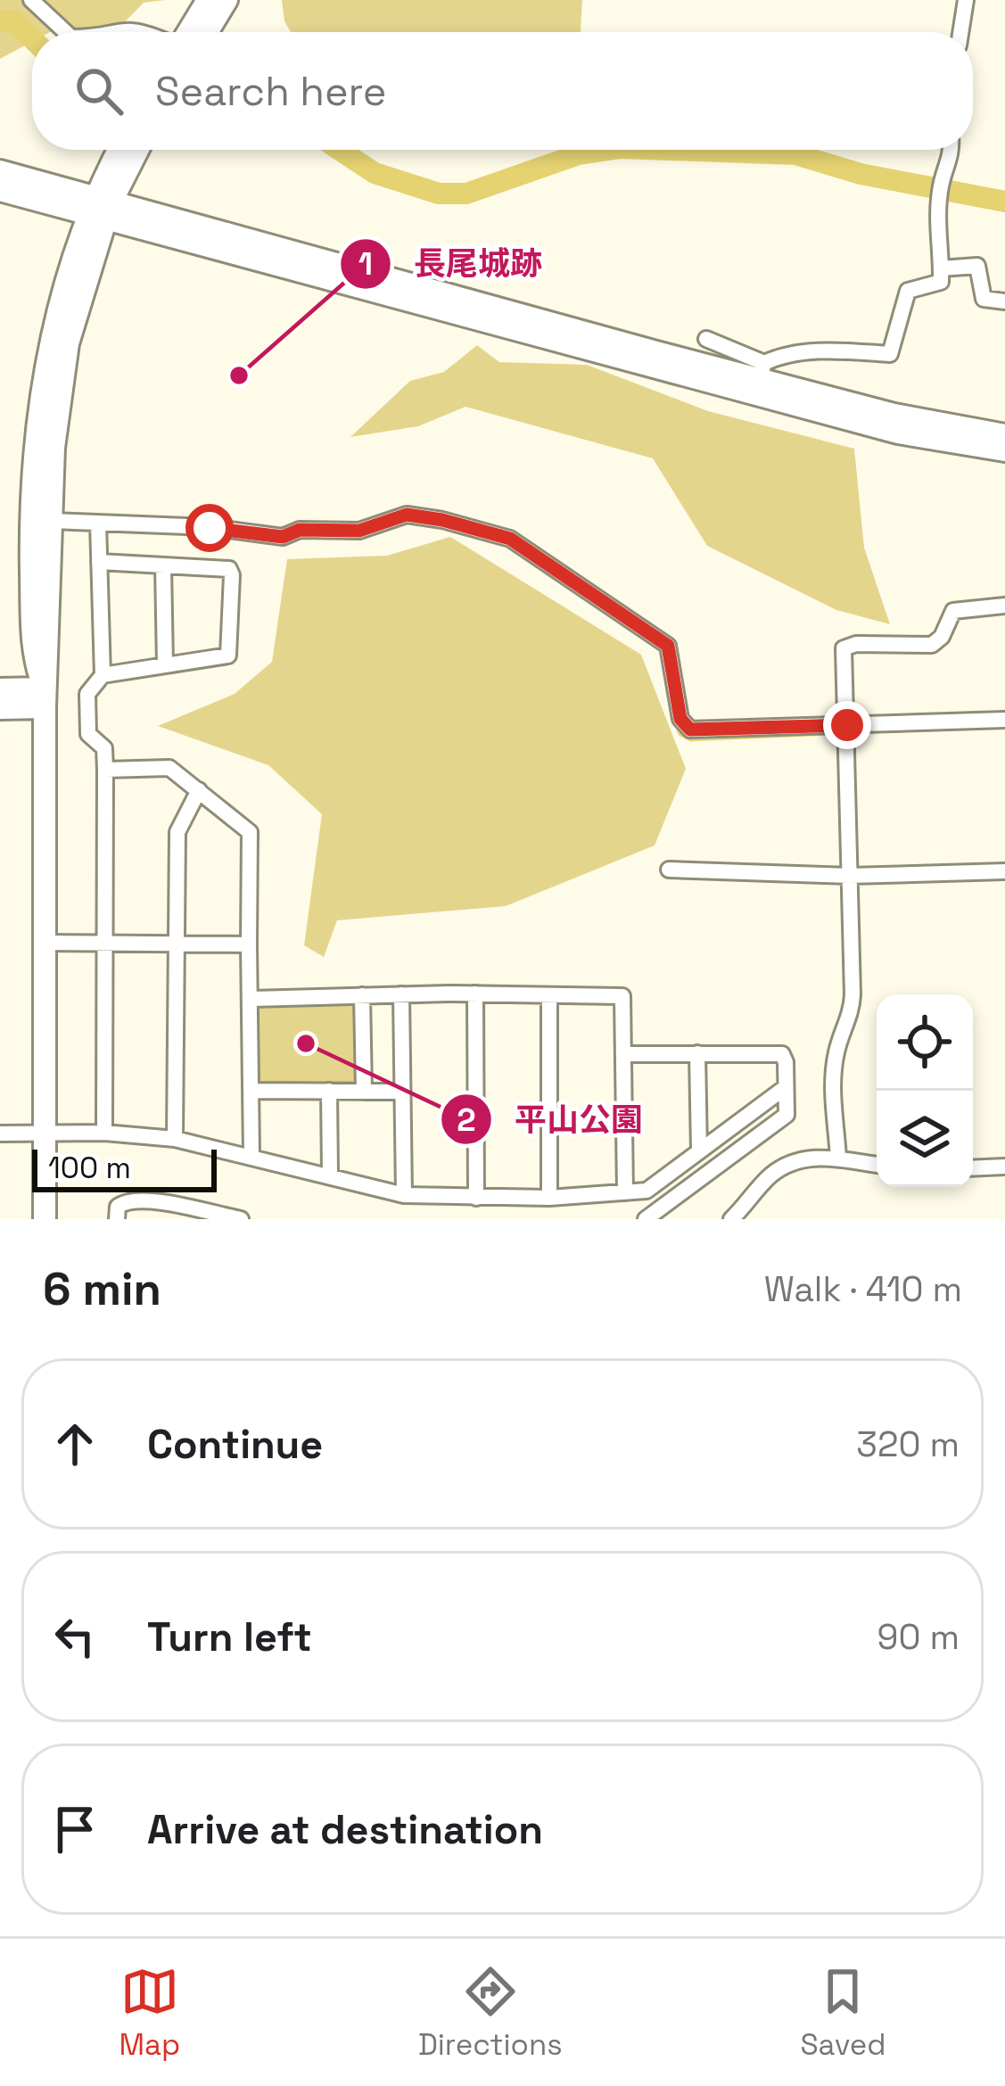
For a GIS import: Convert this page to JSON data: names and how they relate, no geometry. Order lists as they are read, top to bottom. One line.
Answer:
{"places":["長尾城跡","平山公園"],"scale_bar":"100 m","page":{"search":"Search here","scale":"100 m","heading":["6 min","Walk · 410 m"],"list":[["Continue","320 m"],["Turn left","90 m"],"Arrive at destination"],"nav":["Map","Directions","Saved"]}}
